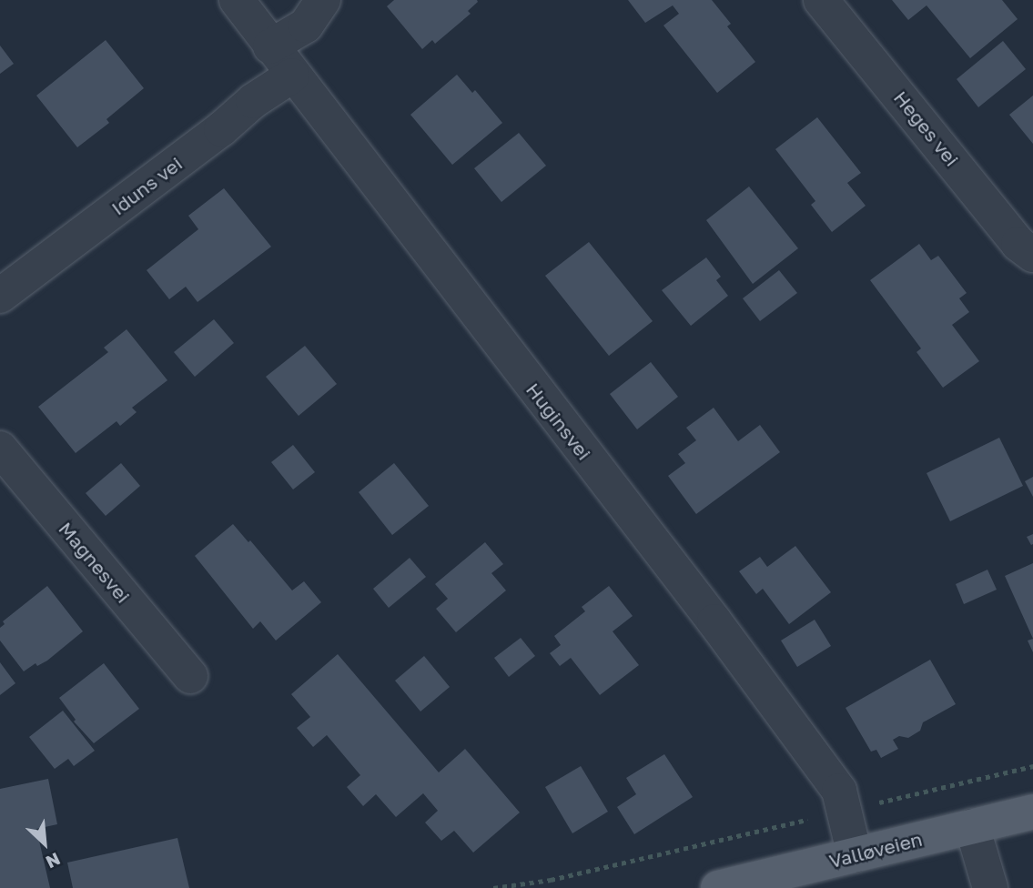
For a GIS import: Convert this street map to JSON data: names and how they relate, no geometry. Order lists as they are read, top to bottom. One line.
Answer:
{"streets":{"main road":["Valløveien"],"street":["Heges vei","Iduns vei","Huginsvei","Magnesvei"]},"crossings":[["Iduns vei","Huginsvei"],["Huginsvei","Valløveien"]],"north":"bottom right"}
